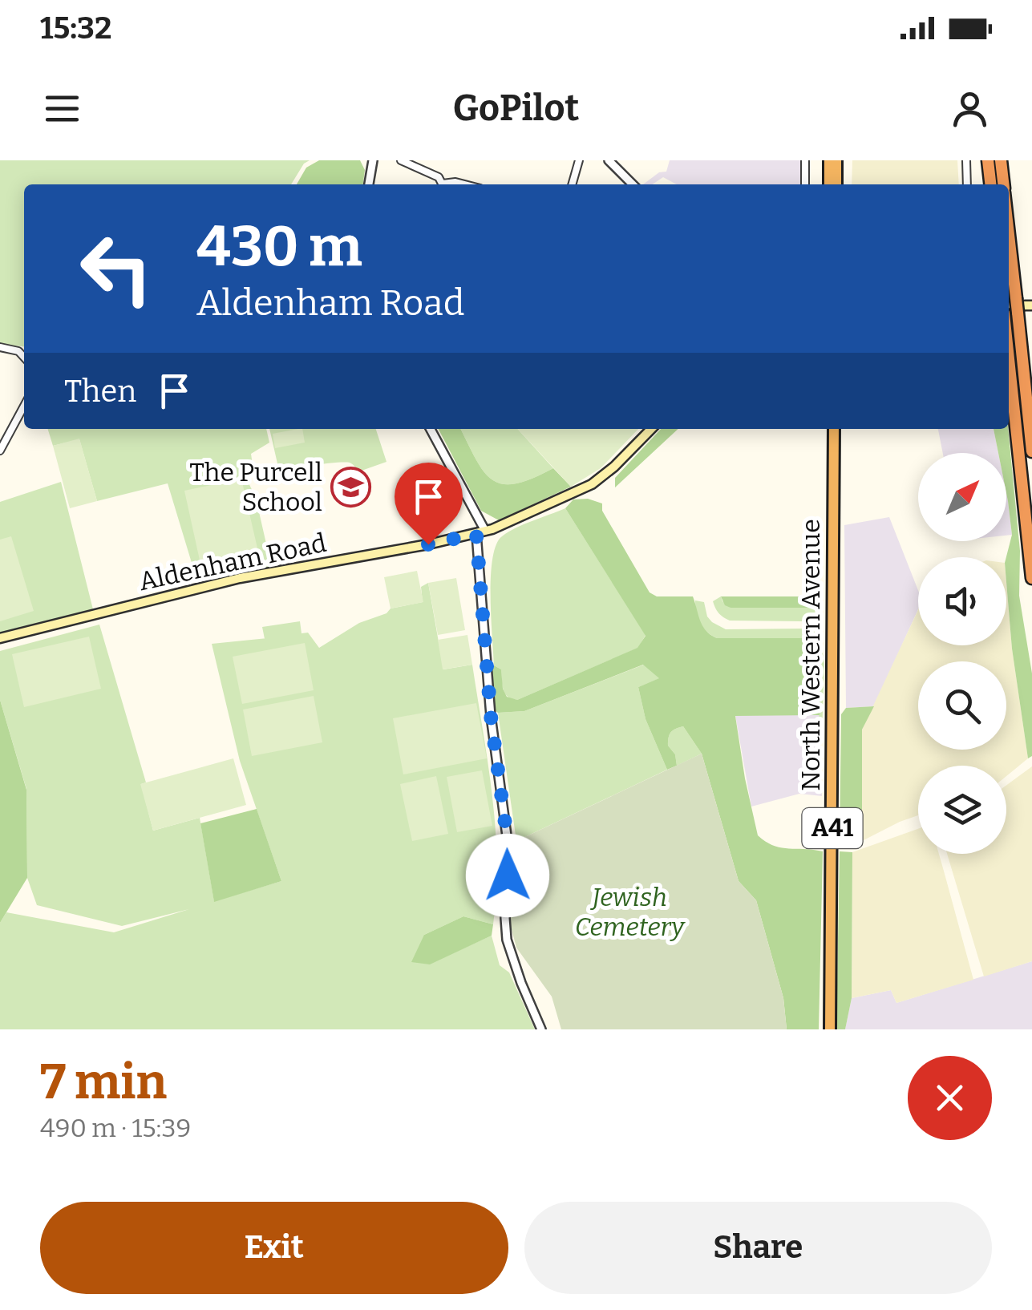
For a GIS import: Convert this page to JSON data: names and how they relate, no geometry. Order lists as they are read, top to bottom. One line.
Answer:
{"streets":{"highway":["North Western Avenue","A41"],"main road":["Aldenham Road"]},"parks":["Jewish Cemetery"],"places":{"school or university":["The Purcell School"]},"north":"top right","page":{"status":"15:32","header":"GoPilot","turn":["430 m","Aldenham Road"],"then":"Then","heading":["7 min","490 m · 15:39"],"buttons":["Exit","Share"]}}
